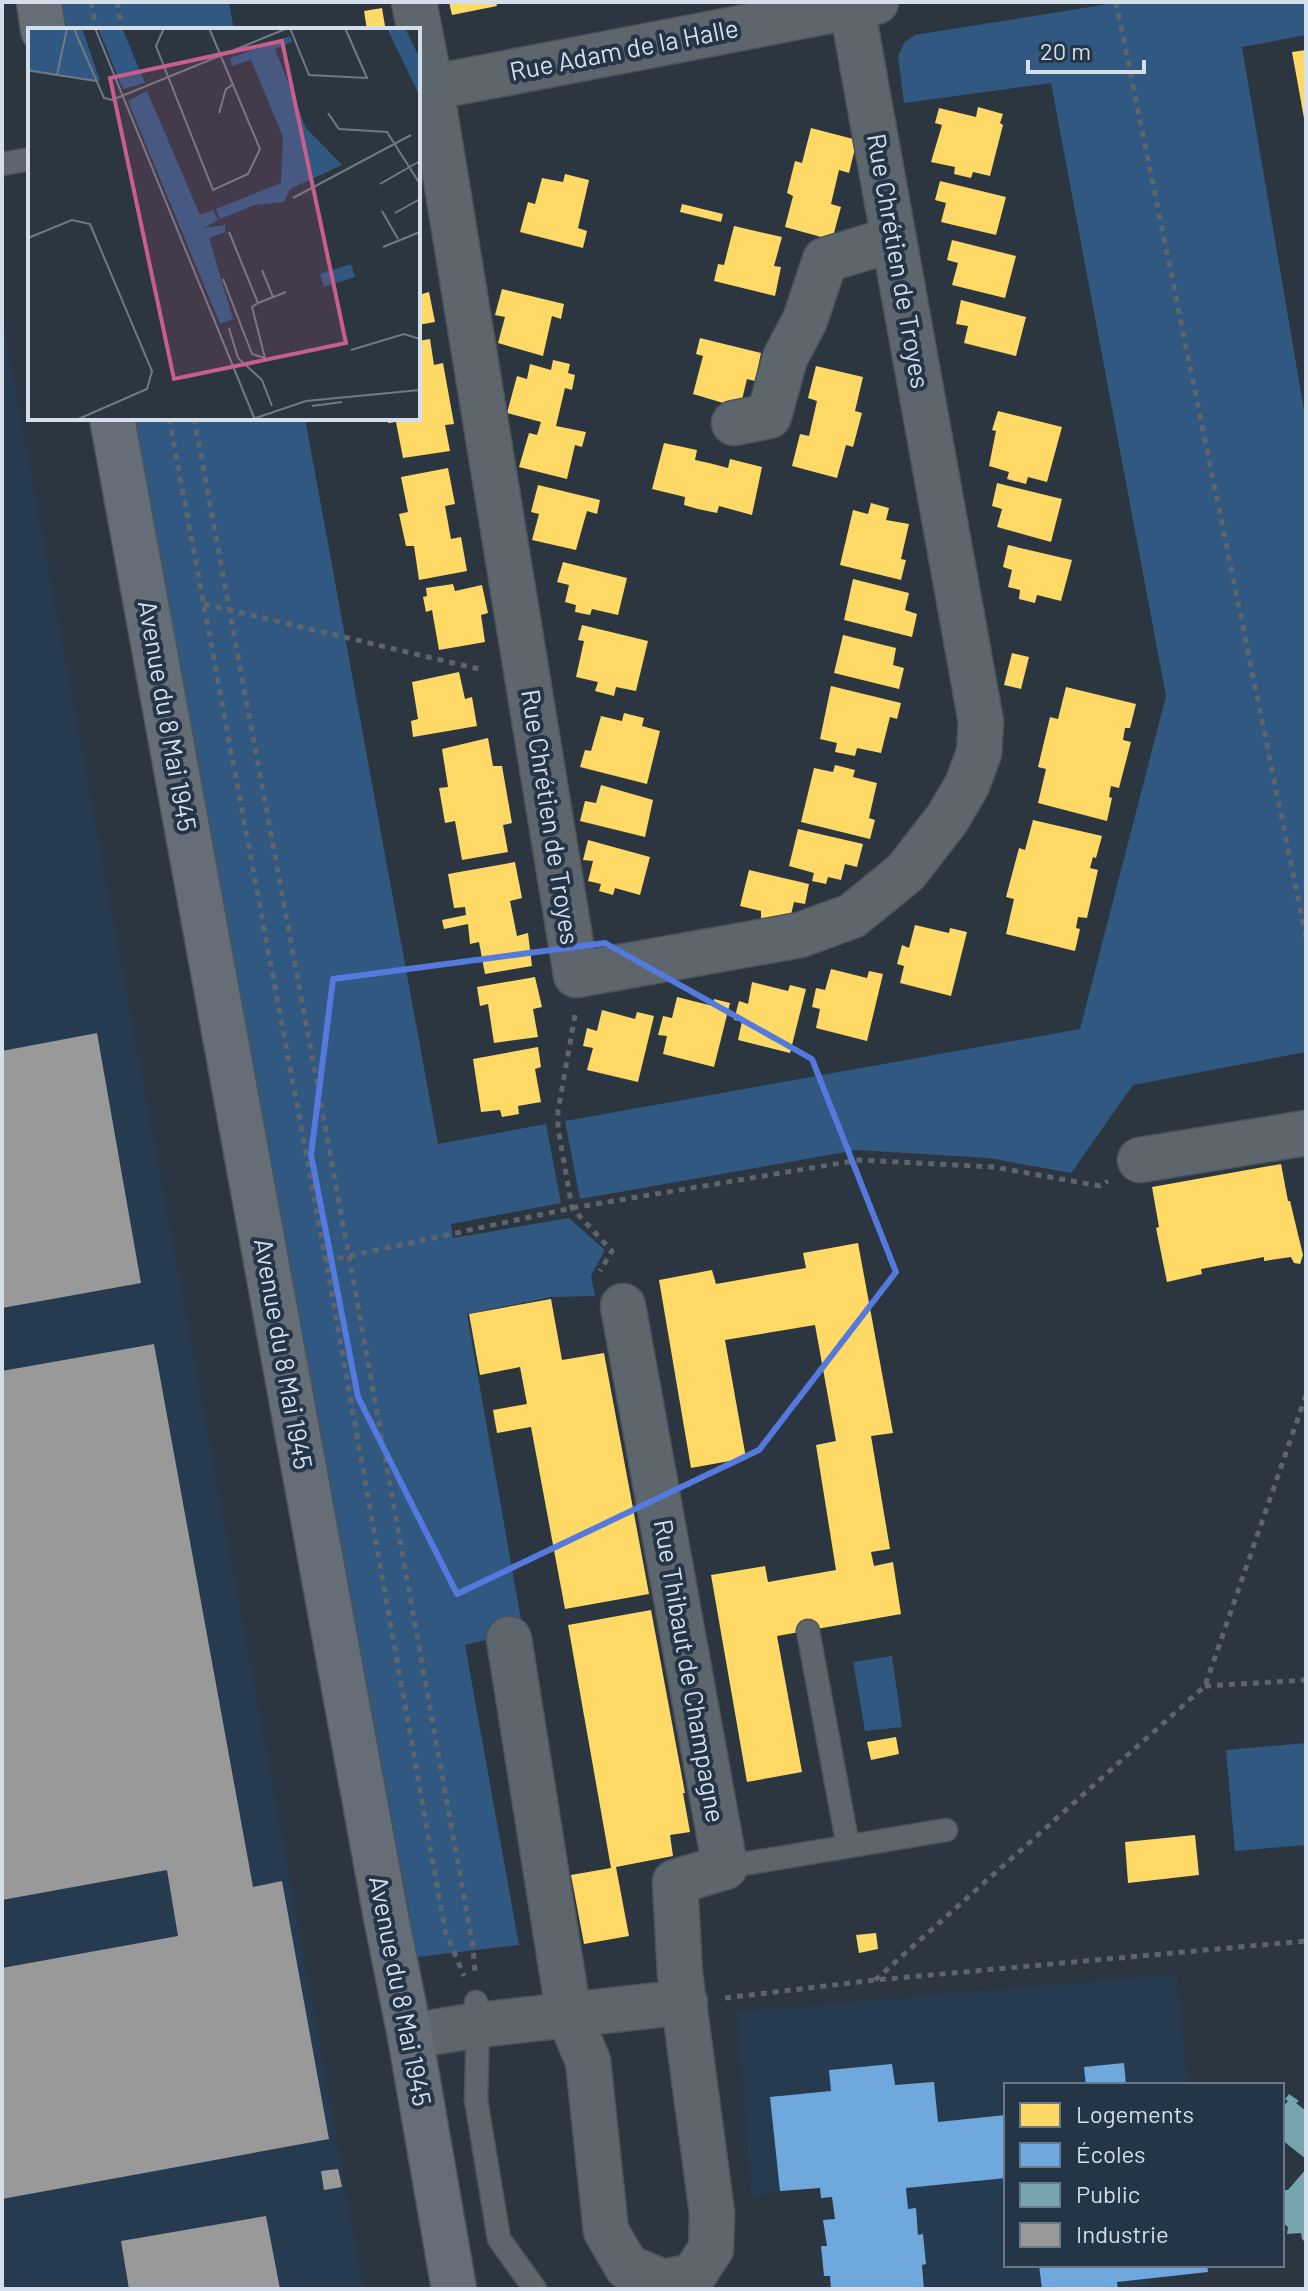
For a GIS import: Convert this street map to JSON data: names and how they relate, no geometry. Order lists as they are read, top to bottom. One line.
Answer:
{"streets":{"street":["Rue Adam de la Halle","Rue Chrétien de Troyes","Avenue du 8 Mai 1945","Rue Thibaut de Champagne"]},"crossings":[["Rue Adam de la Halle","Rue Chrétien de Troyes"]],"legend":["Logements","Écoles","Public","Industrie"],"scale_bar":"20 m"}
